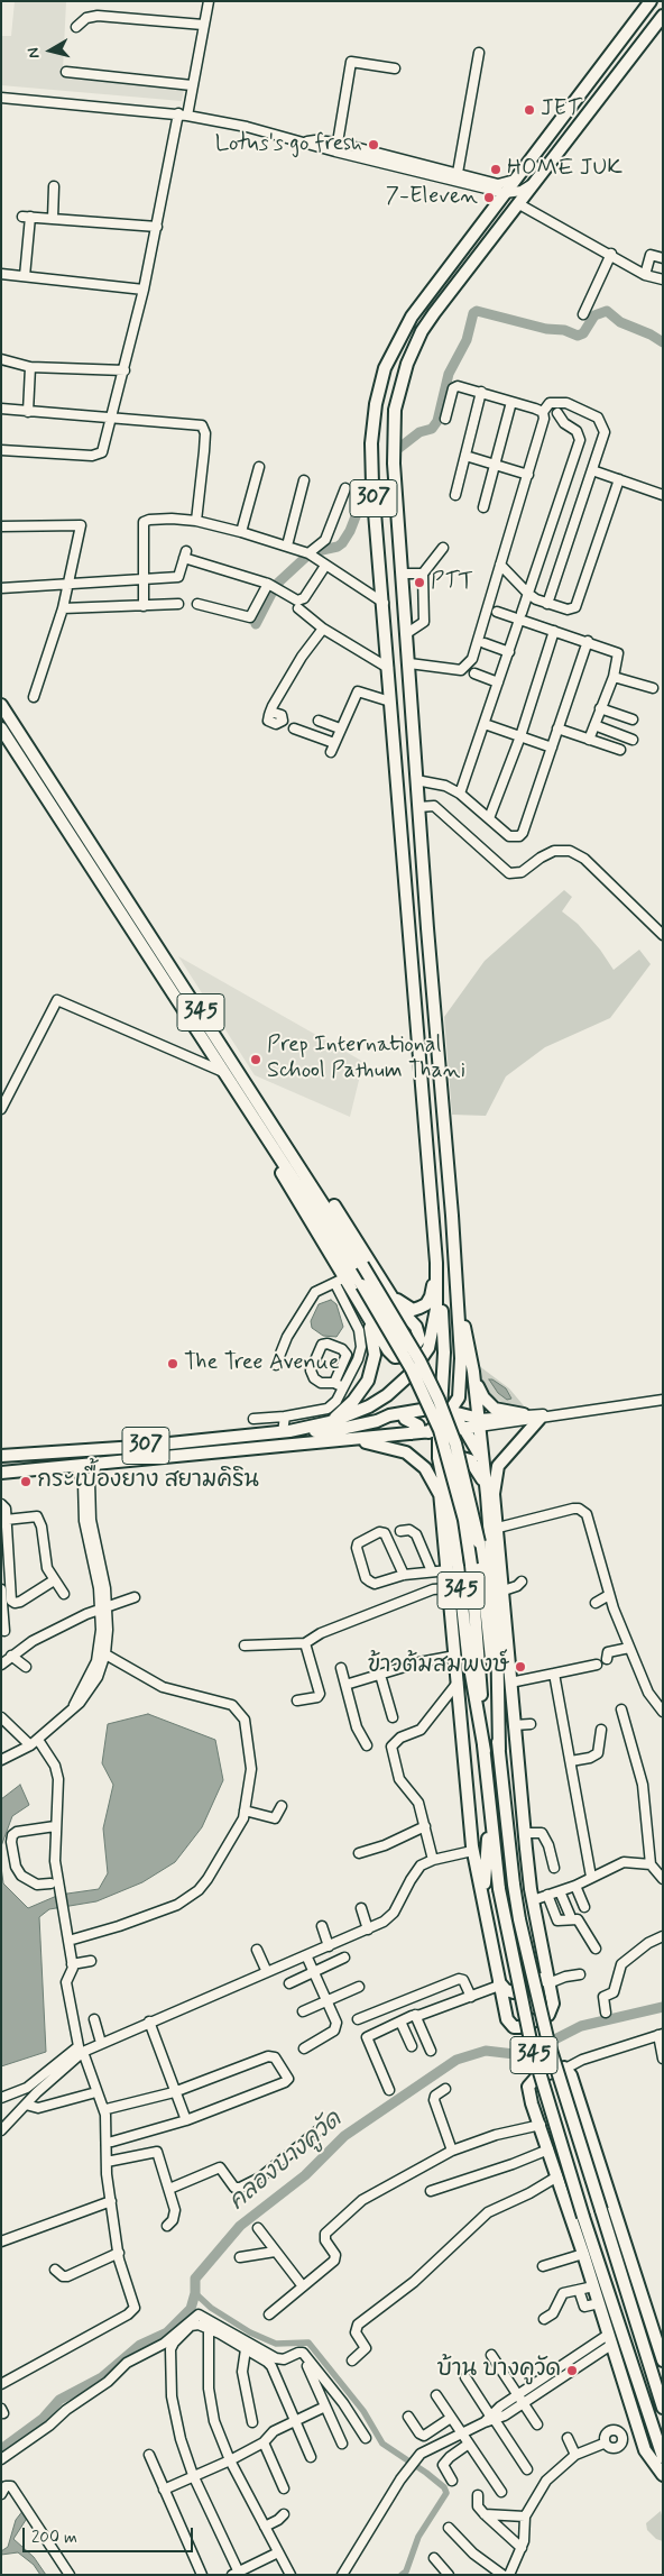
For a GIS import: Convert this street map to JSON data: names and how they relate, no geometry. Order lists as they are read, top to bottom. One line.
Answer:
{"streets":{"main road":["307","345"]},"crossings":[["307","345"]],"water":["คลองบางคูวัด"],"places":["JET","Lotus's go fresh","HOME JUK","7-Eleven","PTT","Prep International School Pathum Thani","The Tree Avenue","กระเบื้องยาง สยามคิริน","ข้าวต้มสมพงษ์","บ้าน บางคูวัด"],"scale_bar":"200 m","north":"left"}
